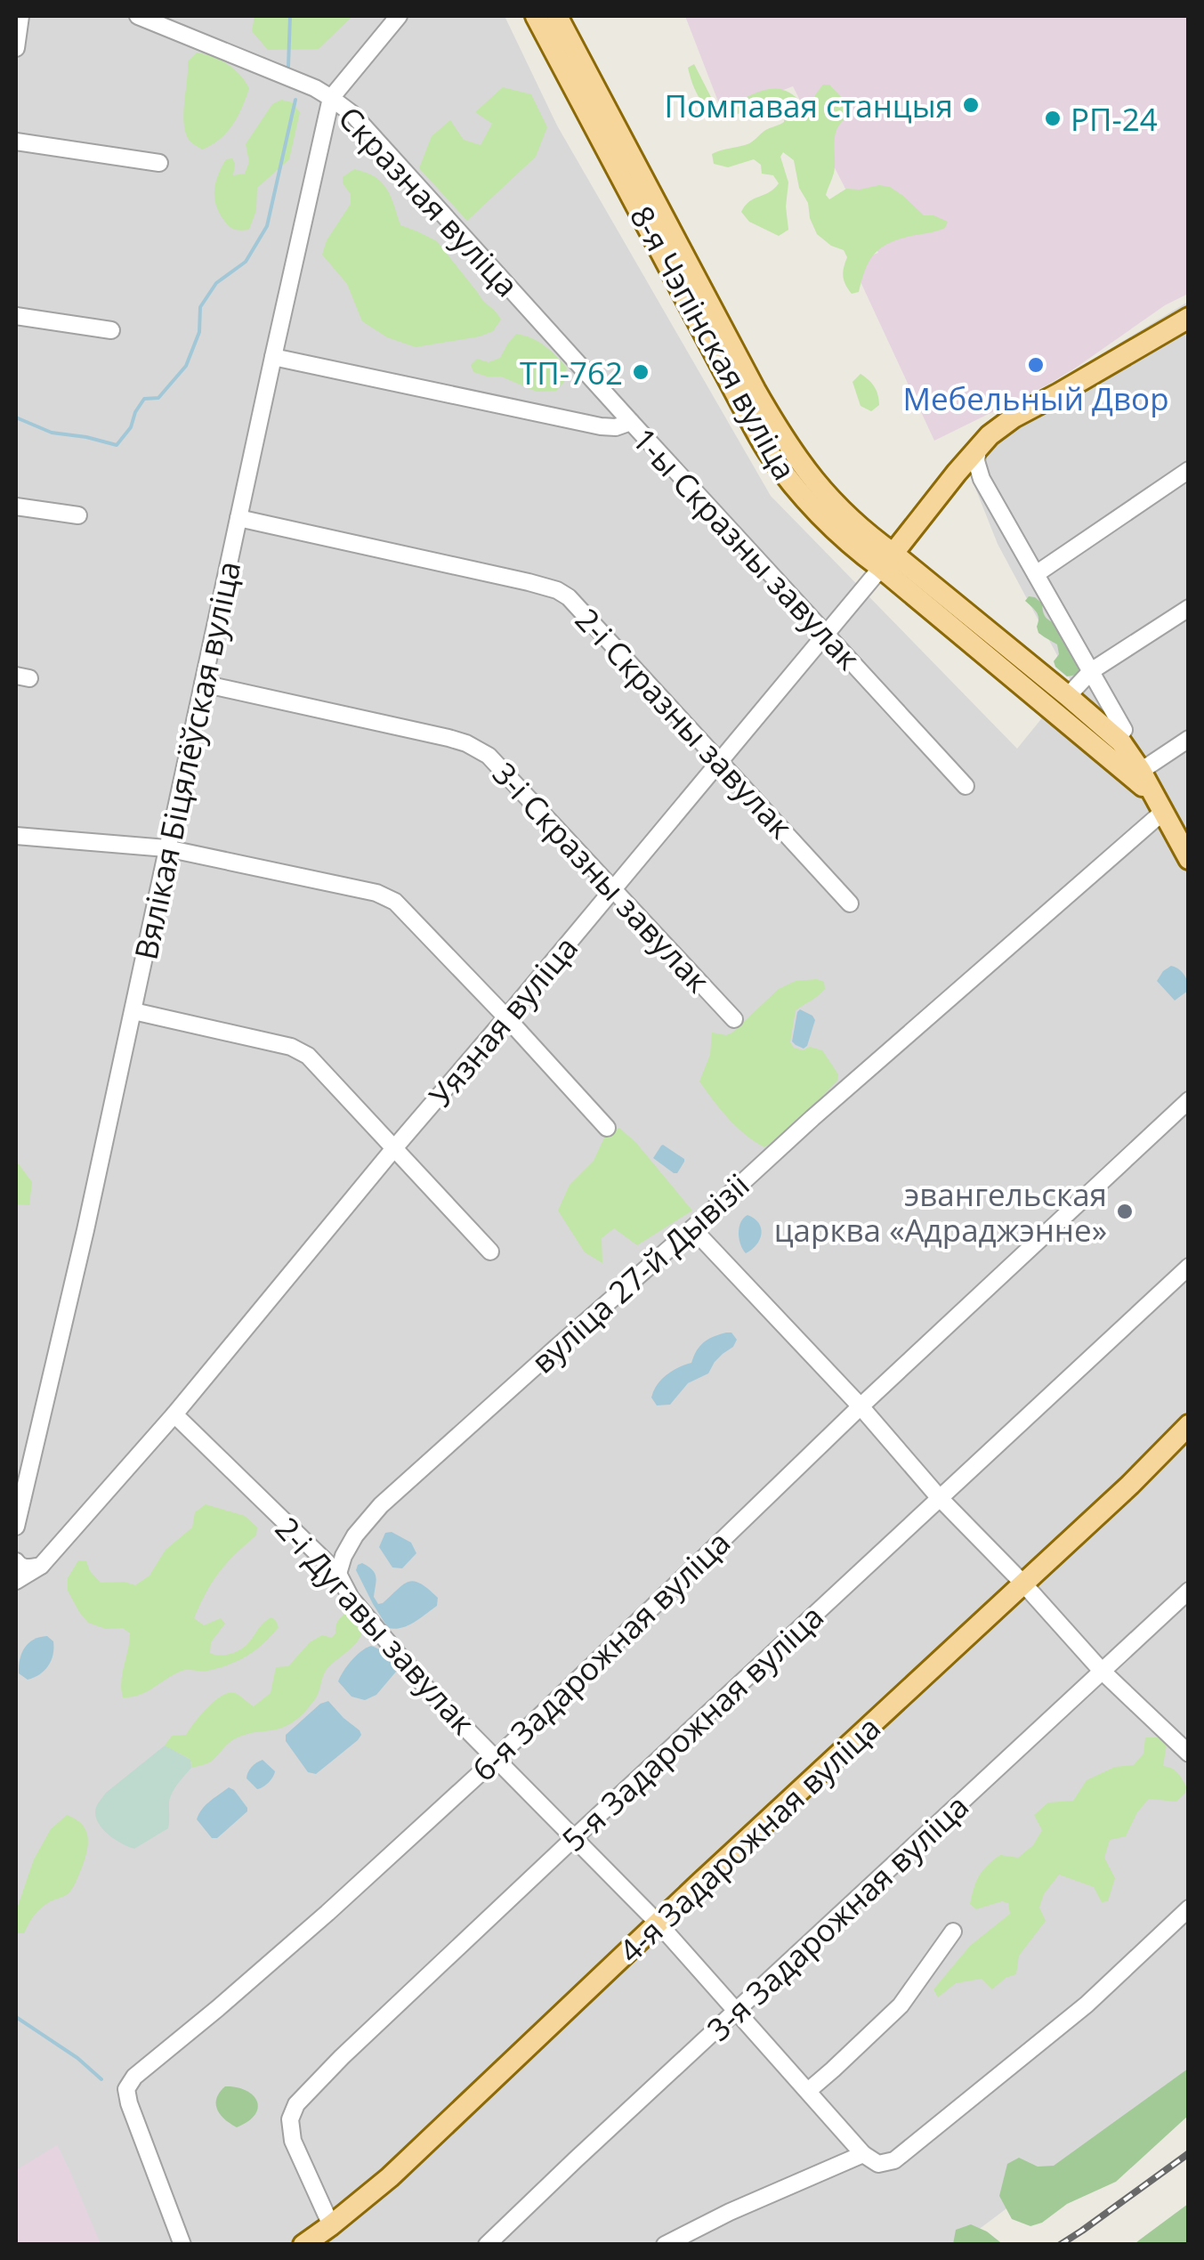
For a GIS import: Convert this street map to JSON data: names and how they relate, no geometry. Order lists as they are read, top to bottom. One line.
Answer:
{"streets":{"main road":["8-я Чэпінская вуліца","Уязная вуліца","4-я Задарожная вуліца"],"street":["Скразная вуліца","1-ы Скразны завулак","2-і Скразны завулак","Вялікая Біцялёўская вуліца","3-і Скразны завулак","вуліца 27-й Дывізіі","2-і Дугавы завулак","6-я Задарожная вуліца","5-я Задарожная вуліца","3-я Задарожная вуліца"]},"crossings":[["Скразная вуліца","1-ы Скразны завулак"],["Скразная вуліца","Вялікая Біцялёўская вуліца"],["8-я Чэпінская вуліца","Уязная вуліца"],["8-я Чэпінская вуліца","вуліца 27-й Дывізіі"],["1-ы Скразны завулак","Вялікая Біцялёўская вуліца"],["1-ы Скразны завулак","Уязная вуліца"],["2-і Скразны завулак","Вялікая Біцялёўская вуліца"],["2-і Скразны завулак","Уязная вуліца"],["Вялікая Біцялёўская вуліца","3-і Скразны завулак"],["3-і Скразны завулак","Уязная вуліца"],["Уязная вуліца","2-і Дугавы завулак"],["вуліца 27-й Дывізіі","2-і Дугавы завулак"],["2-і Дугавы завулак","6-я Задарожная вуліца"],["2-і Дугавы завулак","5-я Задарожная вуліца"],["2-і Дугавы завулак","4-я Задарожная вуліца"],["2-і Дугавы завулак","3-я Задарожная вуліца"],["5-я Задарожная вуліца","4-я Задарожная вуліца"]],"places":["Помпавая станцыя","РП-24","Мебельный Двор","ТП-762","эвангельская царква «Адраджэнне»"]}
